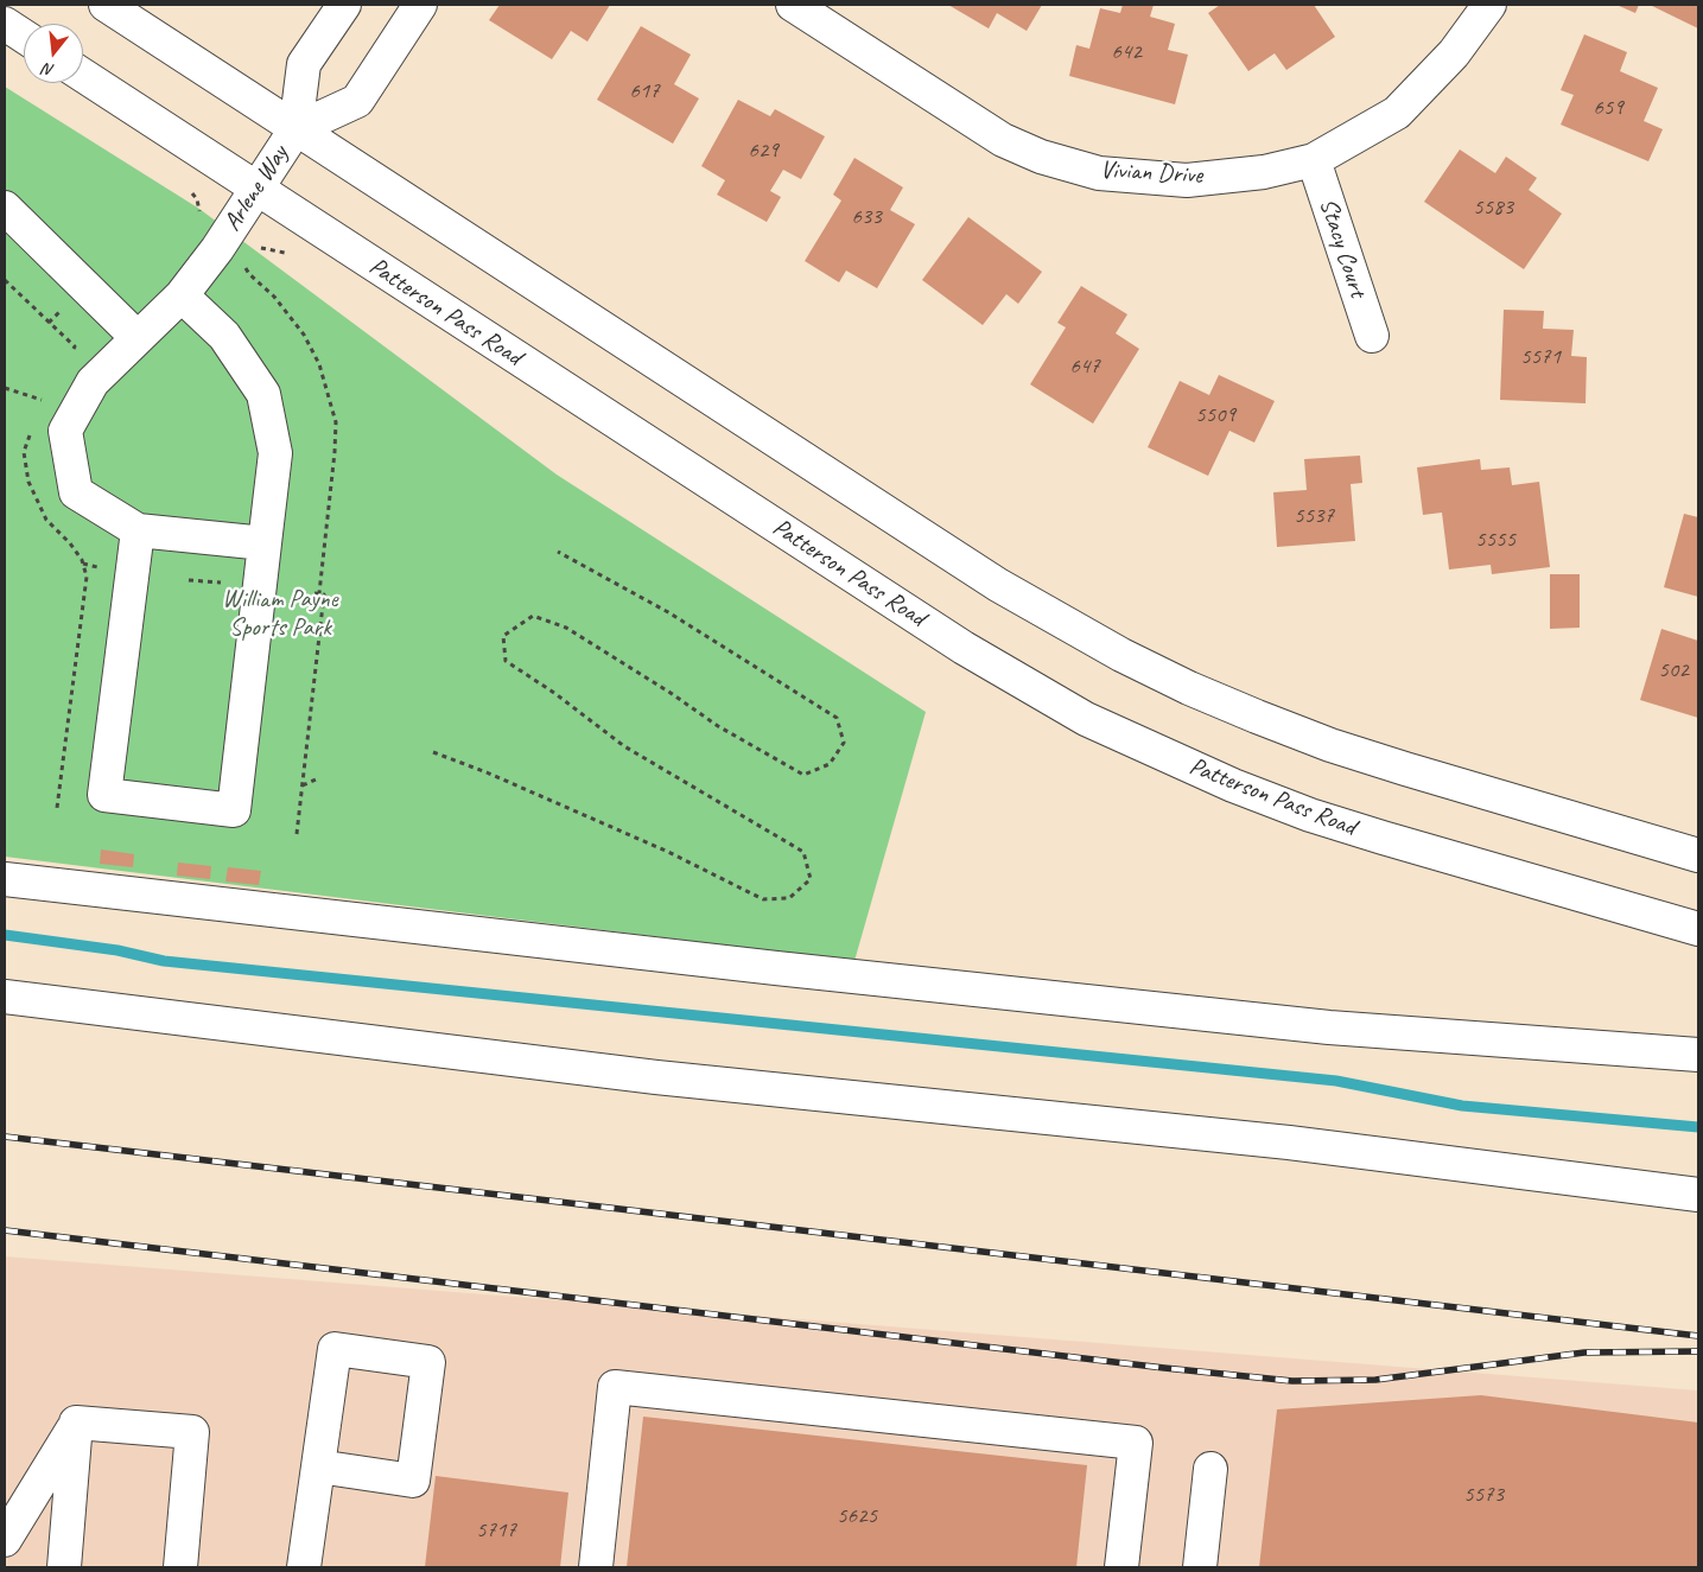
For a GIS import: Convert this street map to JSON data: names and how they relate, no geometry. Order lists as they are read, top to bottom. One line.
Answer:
{"streets":{"main road":["Vivian Drive","Arlene Way","Stacy Court","Patterson Pass Road"]},"crossings":[["Vivian Drive","Stacy Court"],["Arlene Way","Patterson Pass Road"]],"parks":["William Payne Sports Park"],"house_numbers":["642","617","659","629","5583","633","5571","647","5509","5537","5555","502","5573","5625","5717"],"north":"bottom"}
